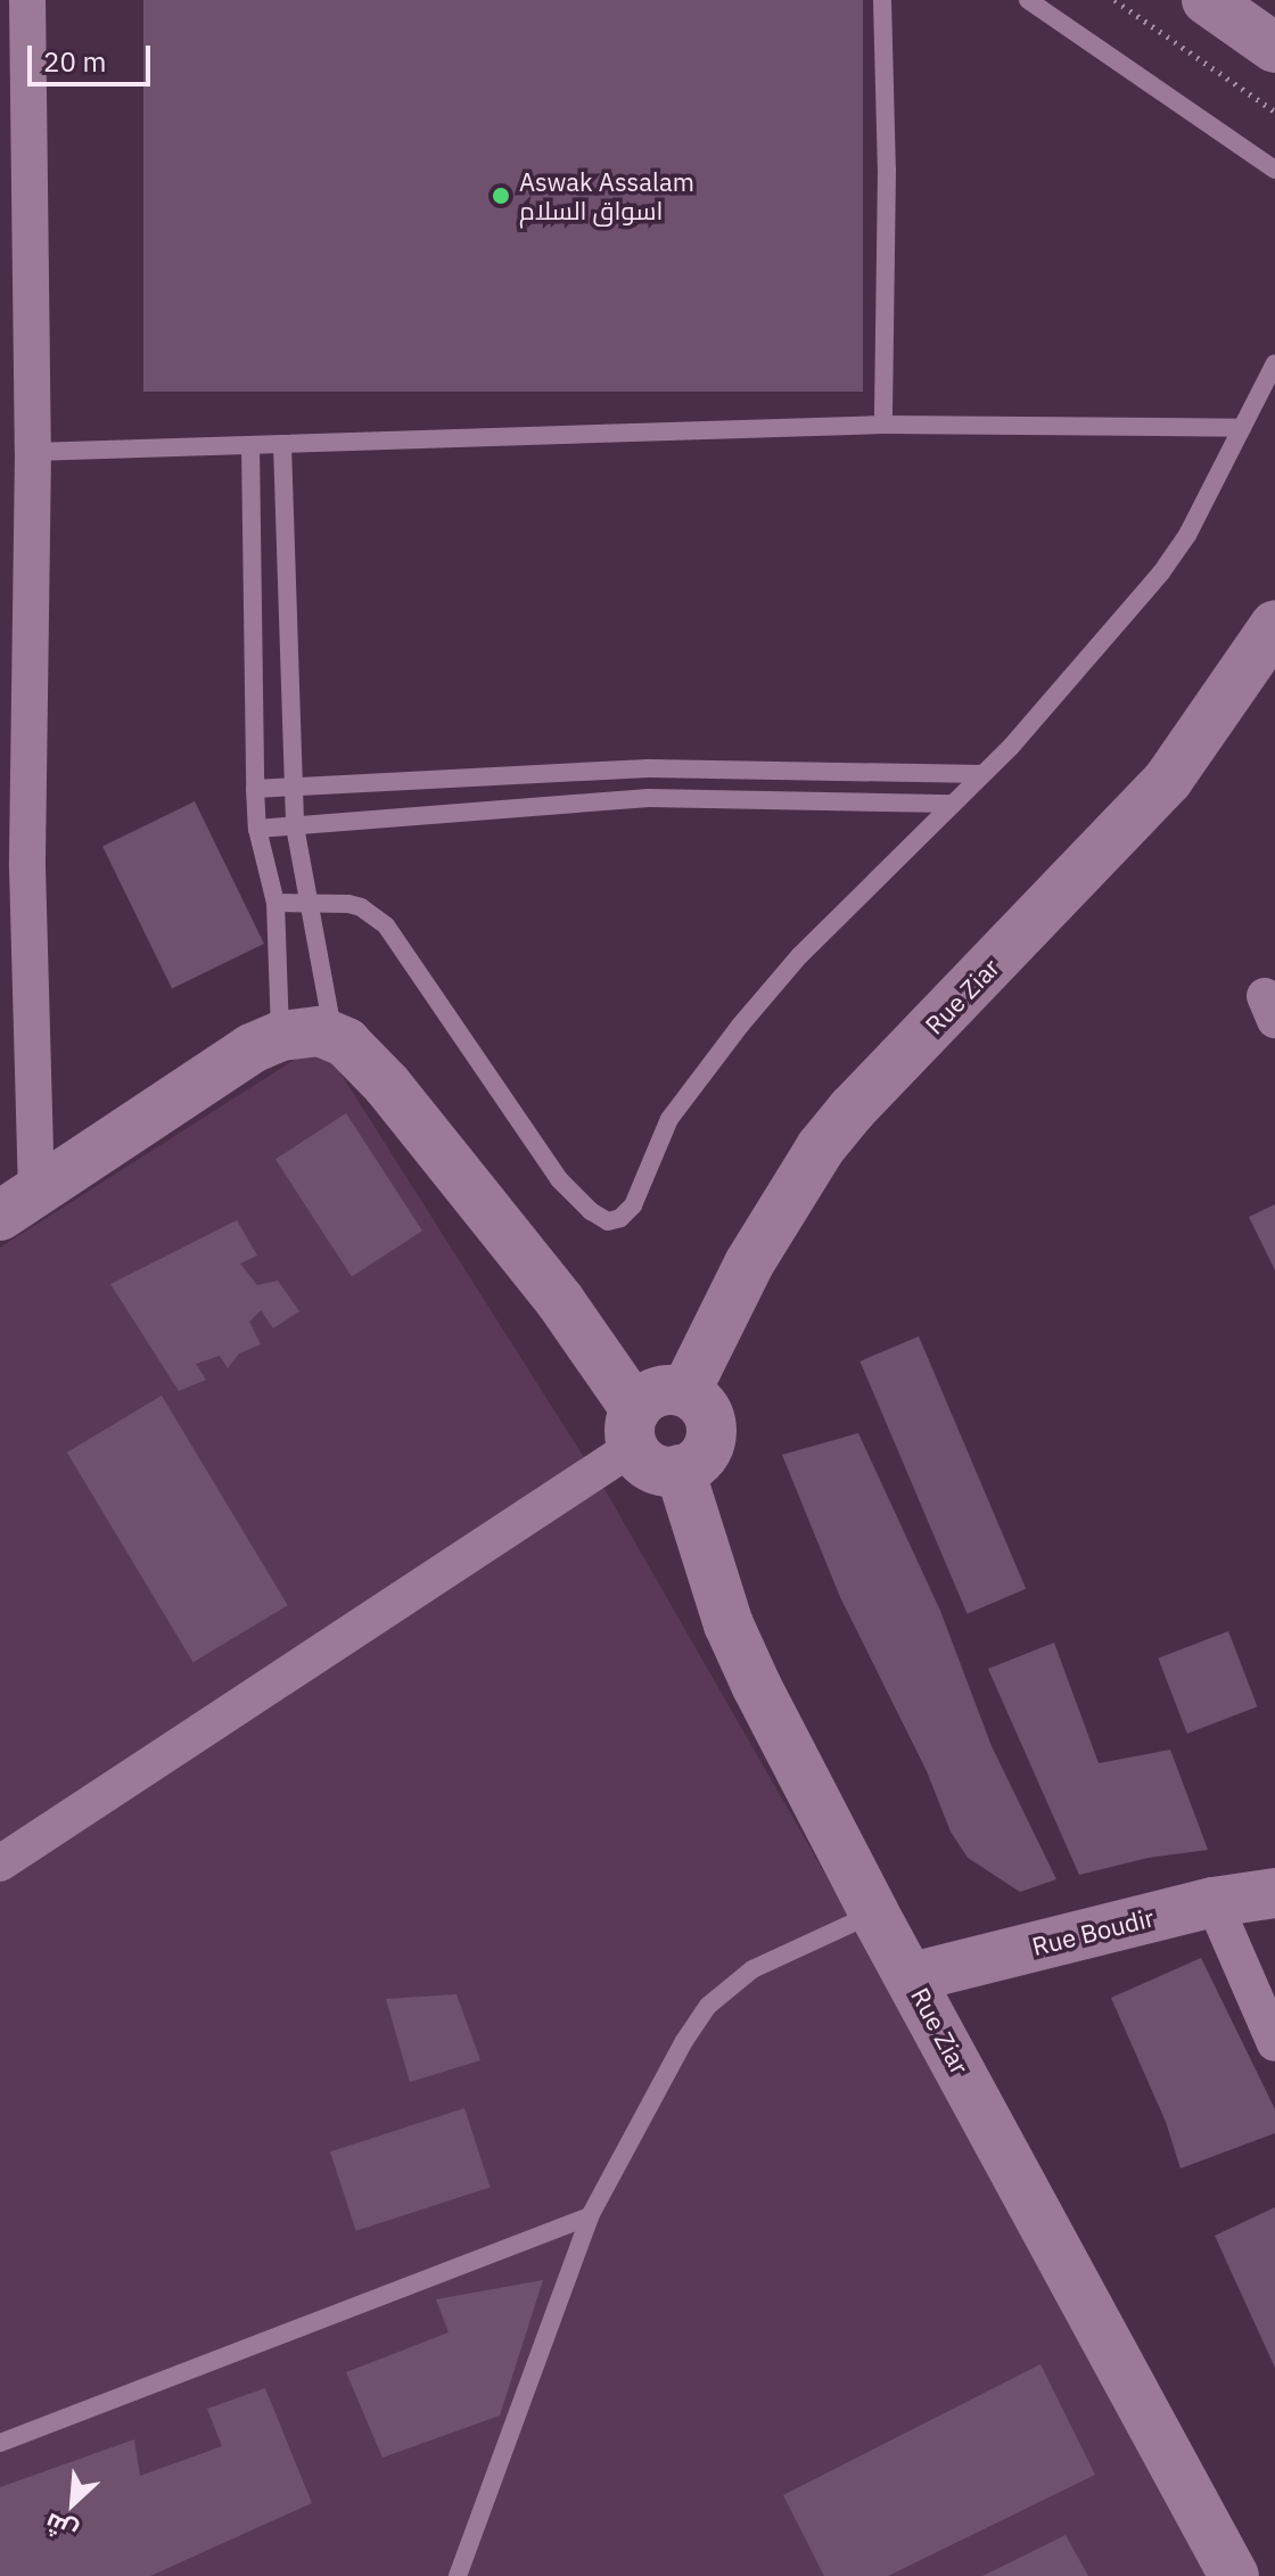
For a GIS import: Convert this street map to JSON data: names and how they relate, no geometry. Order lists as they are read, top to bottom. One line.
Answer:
{"streets":{"main road":["Rue Ziar","Rue Boudir"]},"crossings":[["Rue Ziar","Rue Boudir"]],"places":["Aswak Assalam اسواق السلام"],"scale_bar":"20 m","north":"bottom left"}
